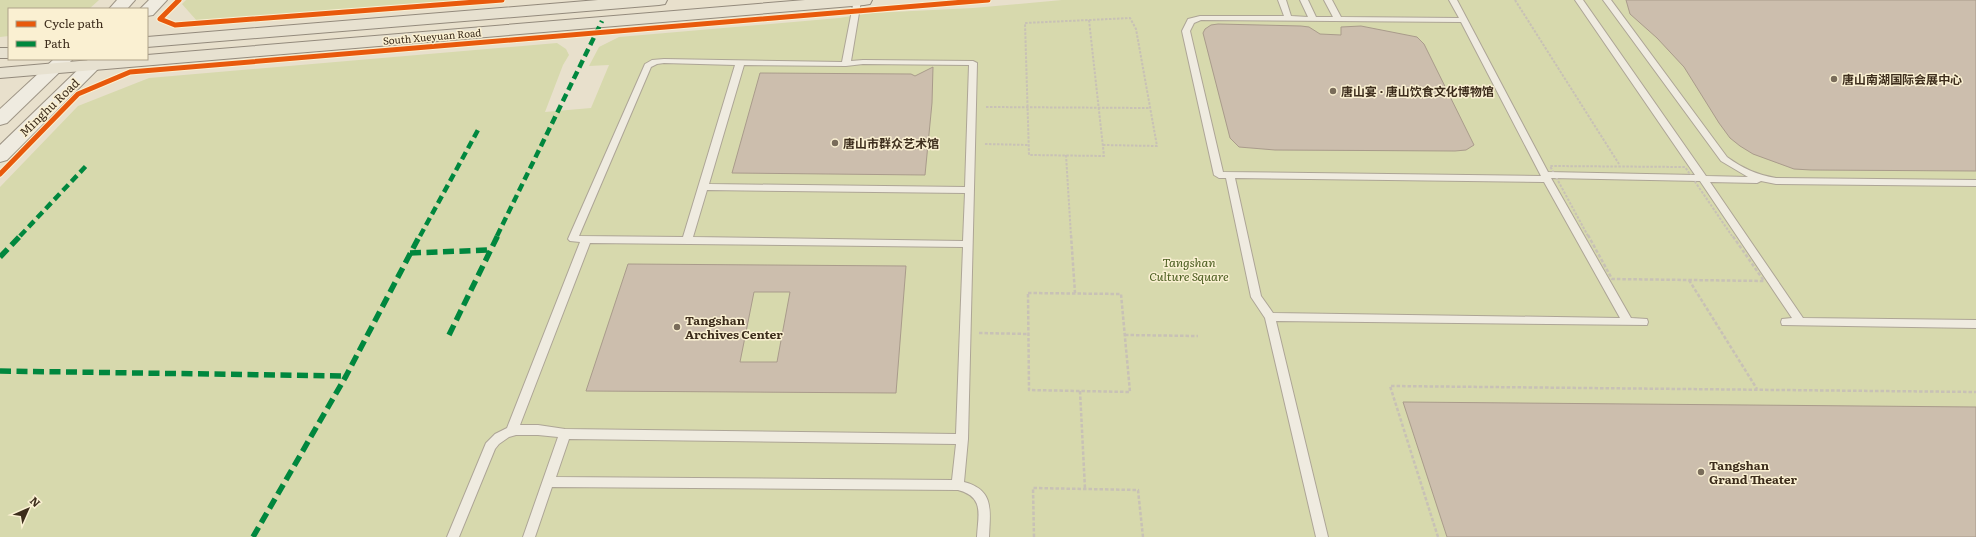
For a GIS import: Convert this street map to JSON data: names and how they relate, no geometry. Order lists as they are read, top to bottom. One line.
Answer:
{"streets":{"main road":["South Xueyuan Road","Minghu Road"]},"crossings":[["South Xueyuan Road","Minghu Road"]],"parks":["Tangshan Culture Square"],"places":["唐山南湖国际会展中心","唐山宴 · 唐山饮食文化博物馆","唐山市群众艺术馆","Tangshan Archives Center","Tangshan Grand Theater"],"legend":["Cycle path","Path"],"north":"top right"}
